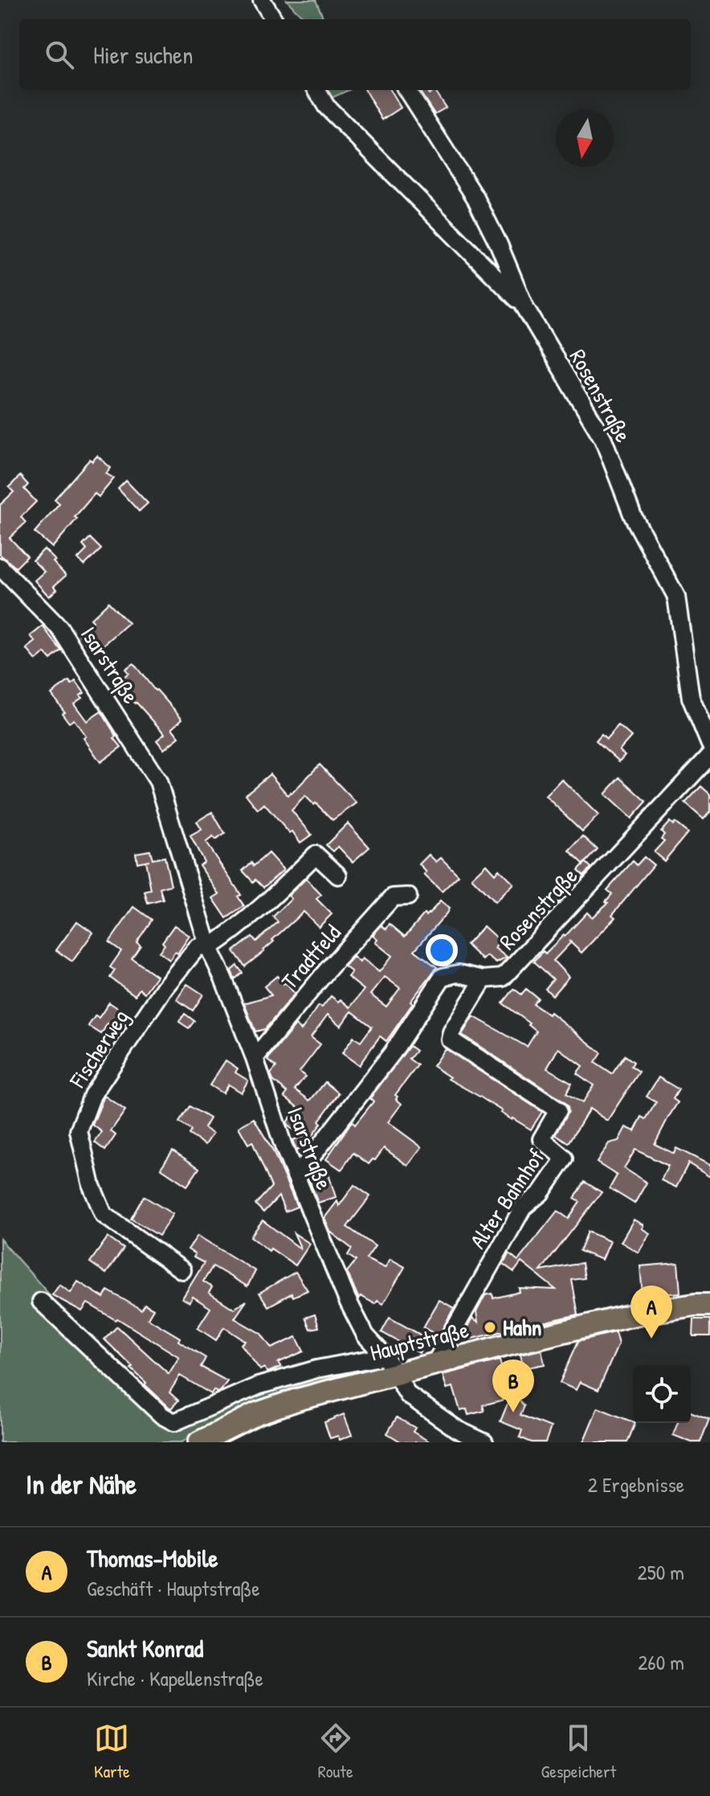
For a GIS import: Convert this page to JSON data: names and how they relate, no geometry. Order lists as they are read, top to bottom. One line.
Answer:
{"streets":{"main road":["Hauptstraße"],"street":["Rosenstraße","Isarstraße","Tradtfeld","Fischerweg","Alter Bahnhof"]},"crossings":[["Rosenstraße","Isarstraße"],["Rosenstraße","Alter Bahnhof"],["Isarstraße","Tradtfeld"],["Isarstraße","Fischerweg"],["Isarstraße","Hauptstraße"],["Alter Bahnhof","Hauptstraße"]],"places":["Hahn"],"north":"bottom","page":{"search":"Hier suchen","pins":["A","B"],"heading":["In der Nähe","2 Ergebnisse"],"list":[{"mark":"A","name":"Thomas-Mobile","note":"Geschäft · Hauptstraße","value":"250 m"},{"mark":"B","name":"Sankt Konrad","note":"Kirche · Kapellenstraße","value":"260 m"}],"nav":["Karte","Route","Gespeichert"]}}
